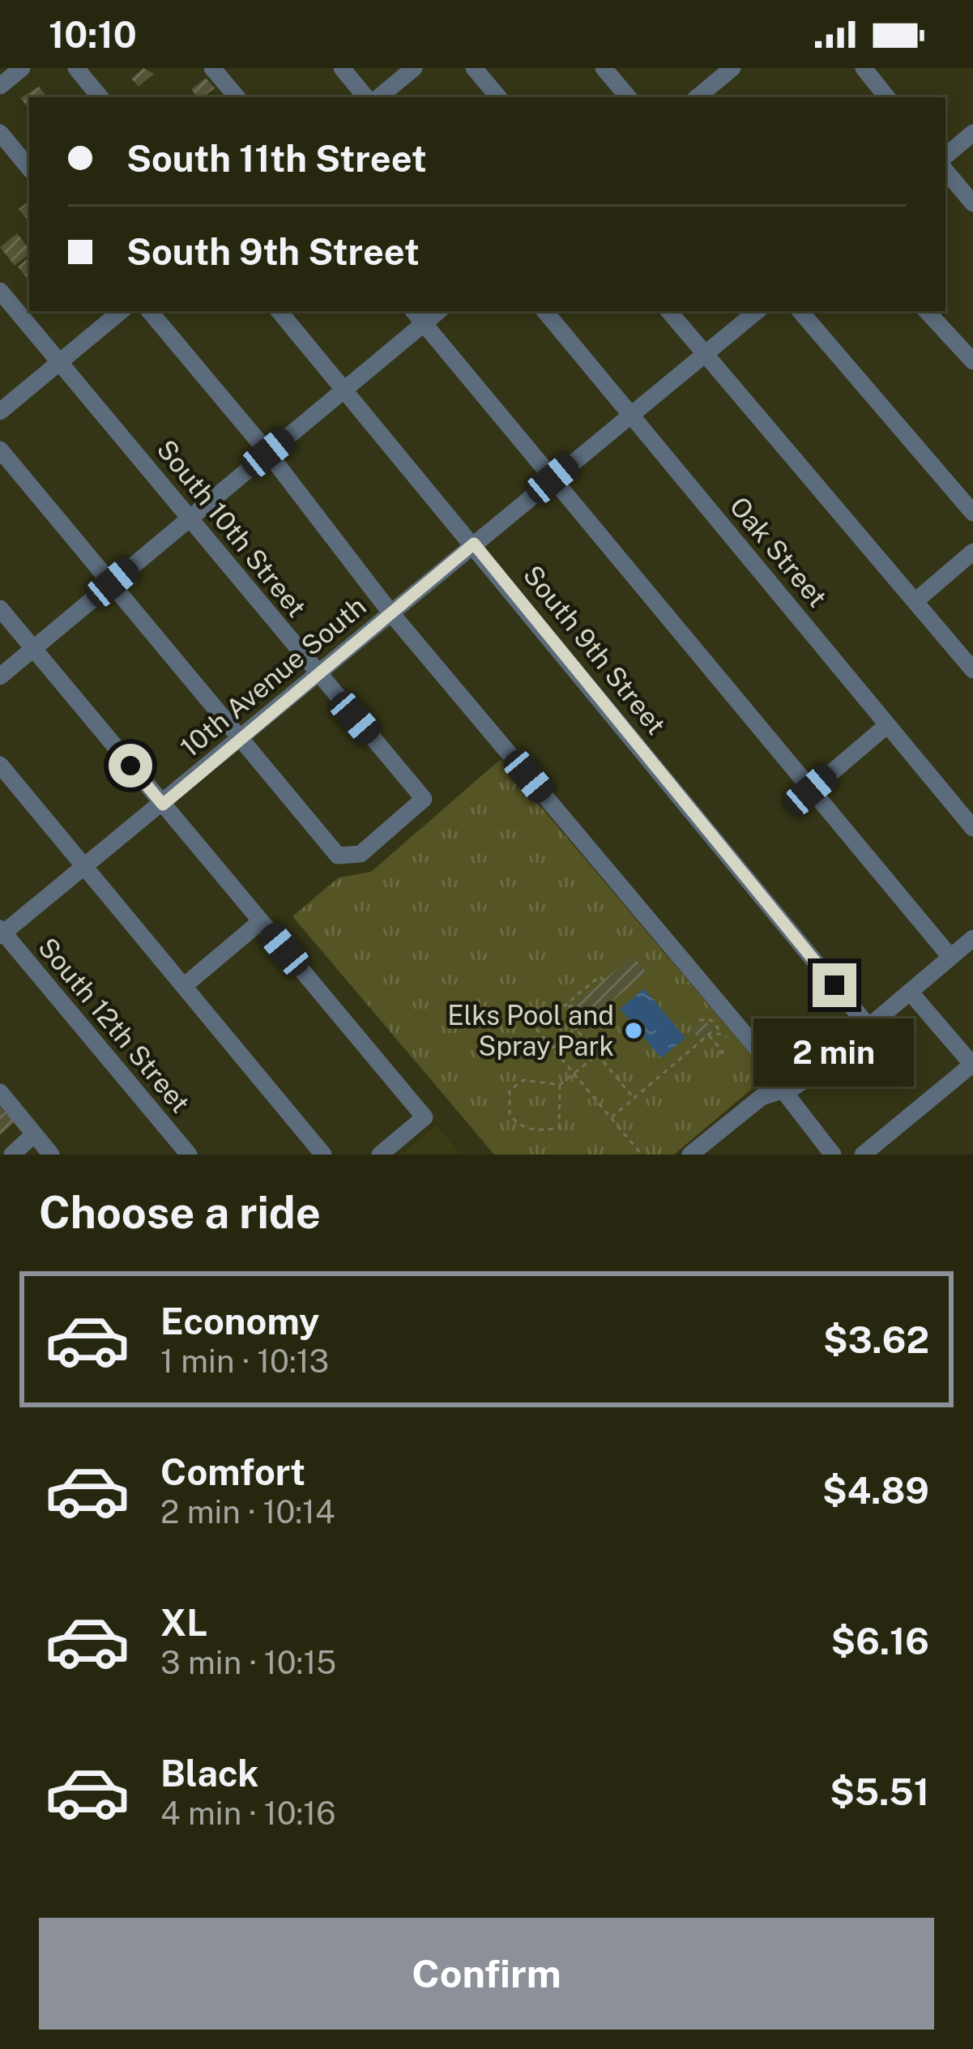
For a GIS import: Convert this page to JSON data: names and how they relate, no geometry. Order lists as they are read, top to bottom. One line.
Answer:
{"streets":{"street":["South 10th Street","Oak Street","South 9th Street","10th Avenue South","South 12th Street"]},"crossings":[["South 10th Street","10th Avenue South"],["Oak Street","10th Avenue South"],["South 9th Street","10th Avenue South"],["10th Avenue South","South 12th Street"]],"places":["Elks Pool and Spray Park"],"page":{"status":"10:10","banner":["South 11th Street","South 9th Street"],"bubble":"2 min","heading":"Choose a ride","list":[{"name":"Economy","note":"1 min · 10:13","value":"$3.62"},{"name":"Comfort","note":"2 min · 10:14","value":"$4.89"},{"name":"XL","note":"3 min · 10:15","value":"$6.16"},{"name":"Black","note":"4 min · 10:16","value":"$5.51"}],"buttons":"Confirm"}}
